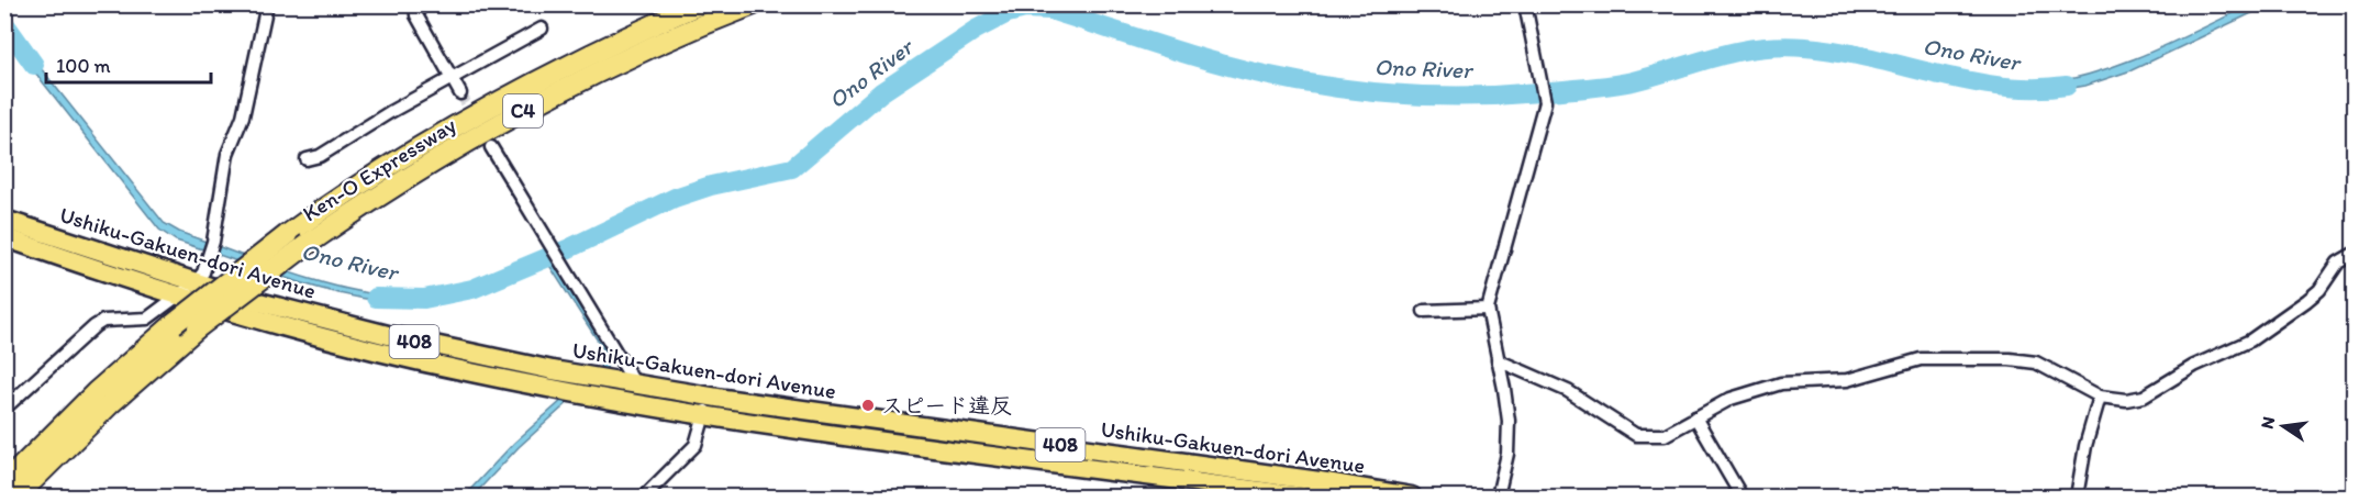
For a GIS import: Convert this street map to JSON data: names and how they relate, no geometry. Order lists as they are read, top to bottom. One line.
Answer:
{"streets":{"highway":["C4","Ken-O Expressway","Ushiku-Gakuen-dori Avenue","408"]},"water":["Ono River"],"places":["スピード違反"],"scale_bar":"100 m","north":"left"}
